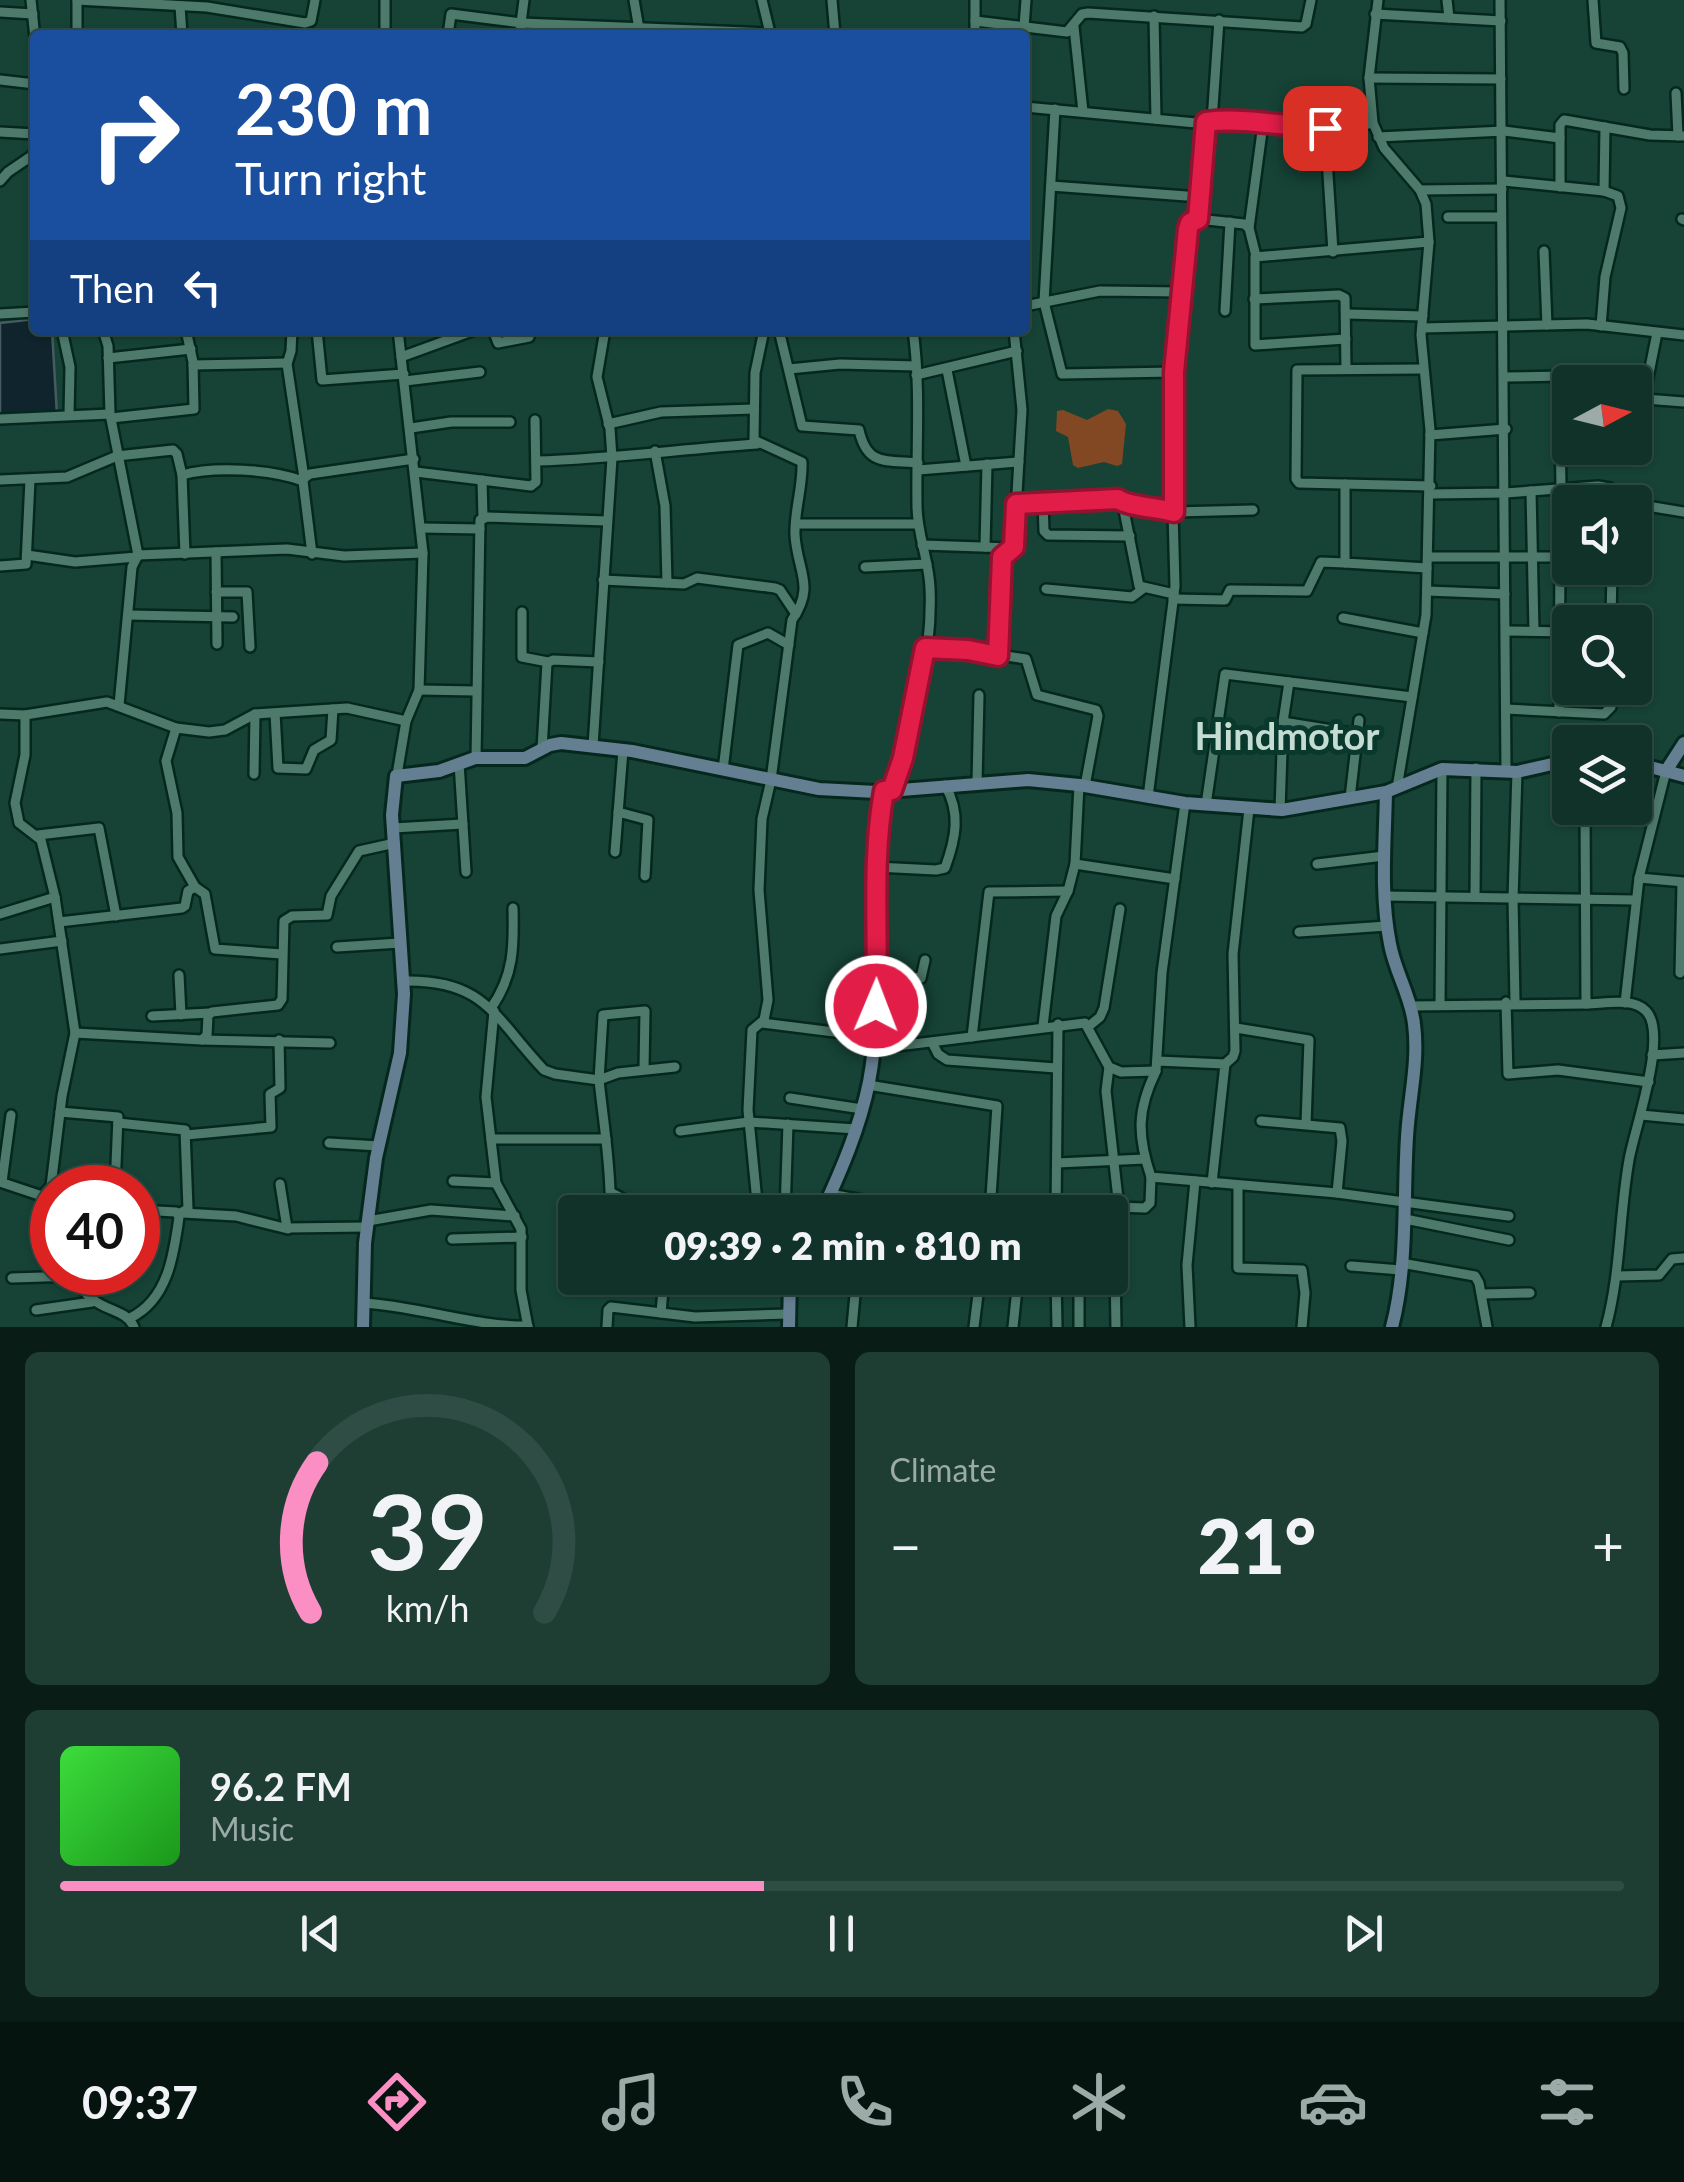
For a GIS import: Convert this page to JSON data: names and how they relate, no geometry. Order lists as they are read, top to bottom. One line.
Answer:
{"districts":["Hindmotor"],"north":"right","page":{"turn":["230 m","Turn right"],"then":"Then","limit":"40","trip":"09:39 · 2 min · 810 m","tile":"Climate","heat":["−","21°","+"],"song":["96.2 FM","Music"],"tabs":"09:37","gauge":["39","km/h"]}}
